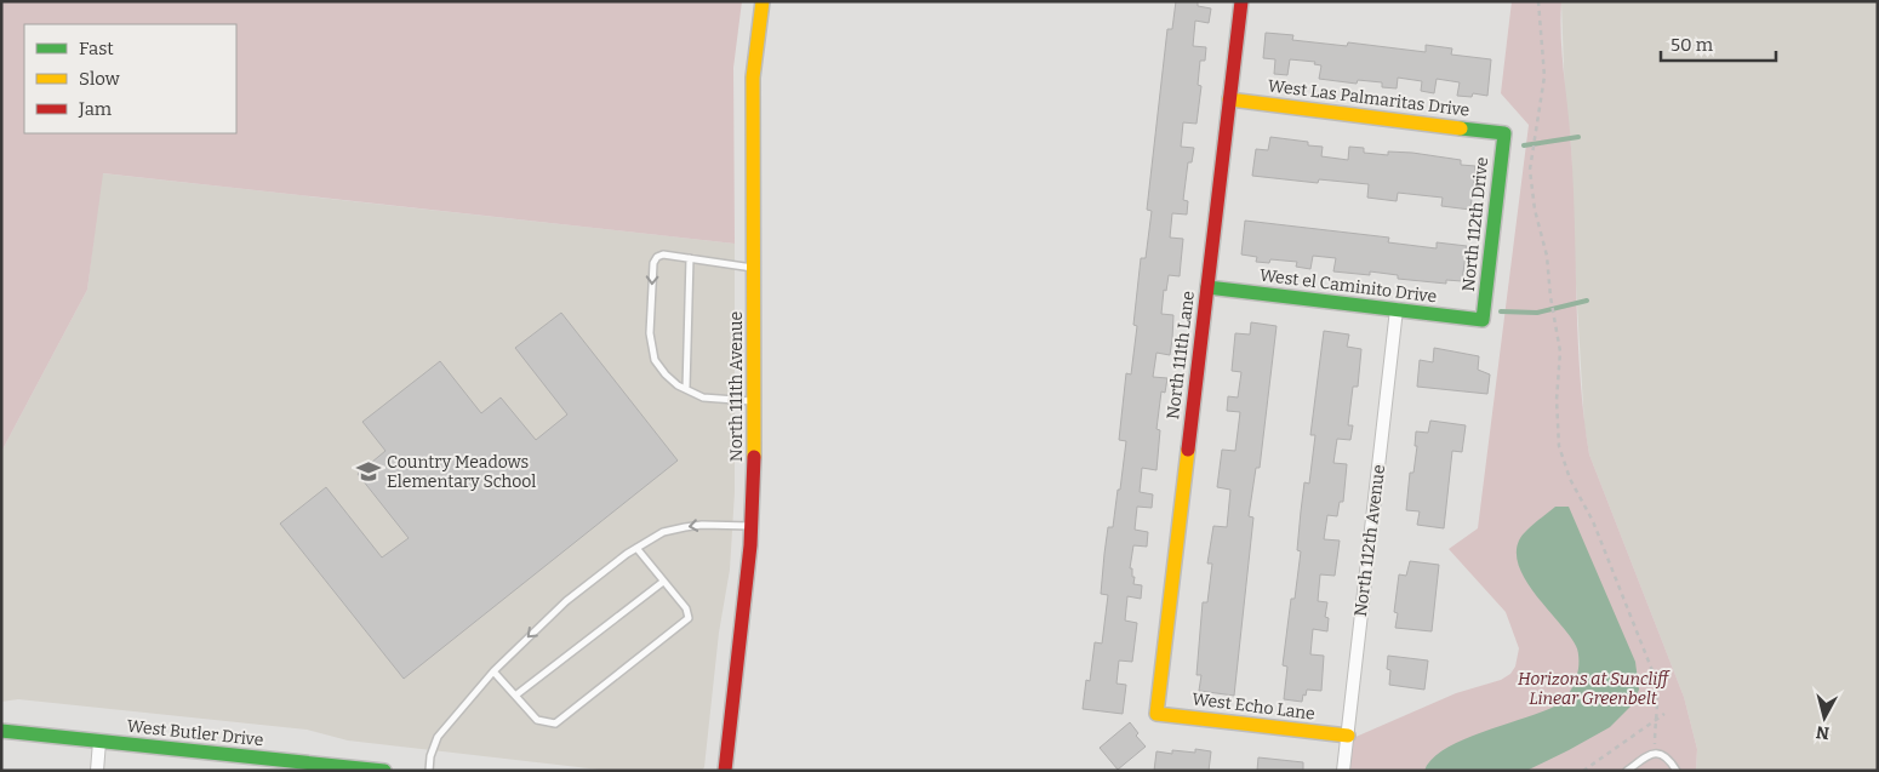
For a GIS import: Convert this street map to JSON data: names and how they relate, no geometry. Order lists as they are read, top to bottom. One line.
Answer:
{"streets":{"street":["West Las Palmaritas Drive","North 112th Drive","West el Caminito Drive","North 111th Lane","North 111th Avenue","North 112th Avenue","West Echo Lane","West Butler Drive"]},"crossings":[["West Las Palmaritas Drive","North 112th Drive"],["West Las Palmaritas Drive","North 111th Lane"],["North 112th Drive","West el Caminito Drive"],["West el Caminito Drive","North 111th Lane"],["West el Caminito Drive","North 112th Avenue"],["North 111th Lane","West Echo Lane"],["North 112th Avenue","West Echo Lane"]],"parks":["Horizons at Suncliff Linear Greenbelt"],"places":{"school or university":["Country Meadows Elementary School"]},"legend":["Fast","Slow","Jam"],"scale_bar":"50 m","north":"bottom"}
